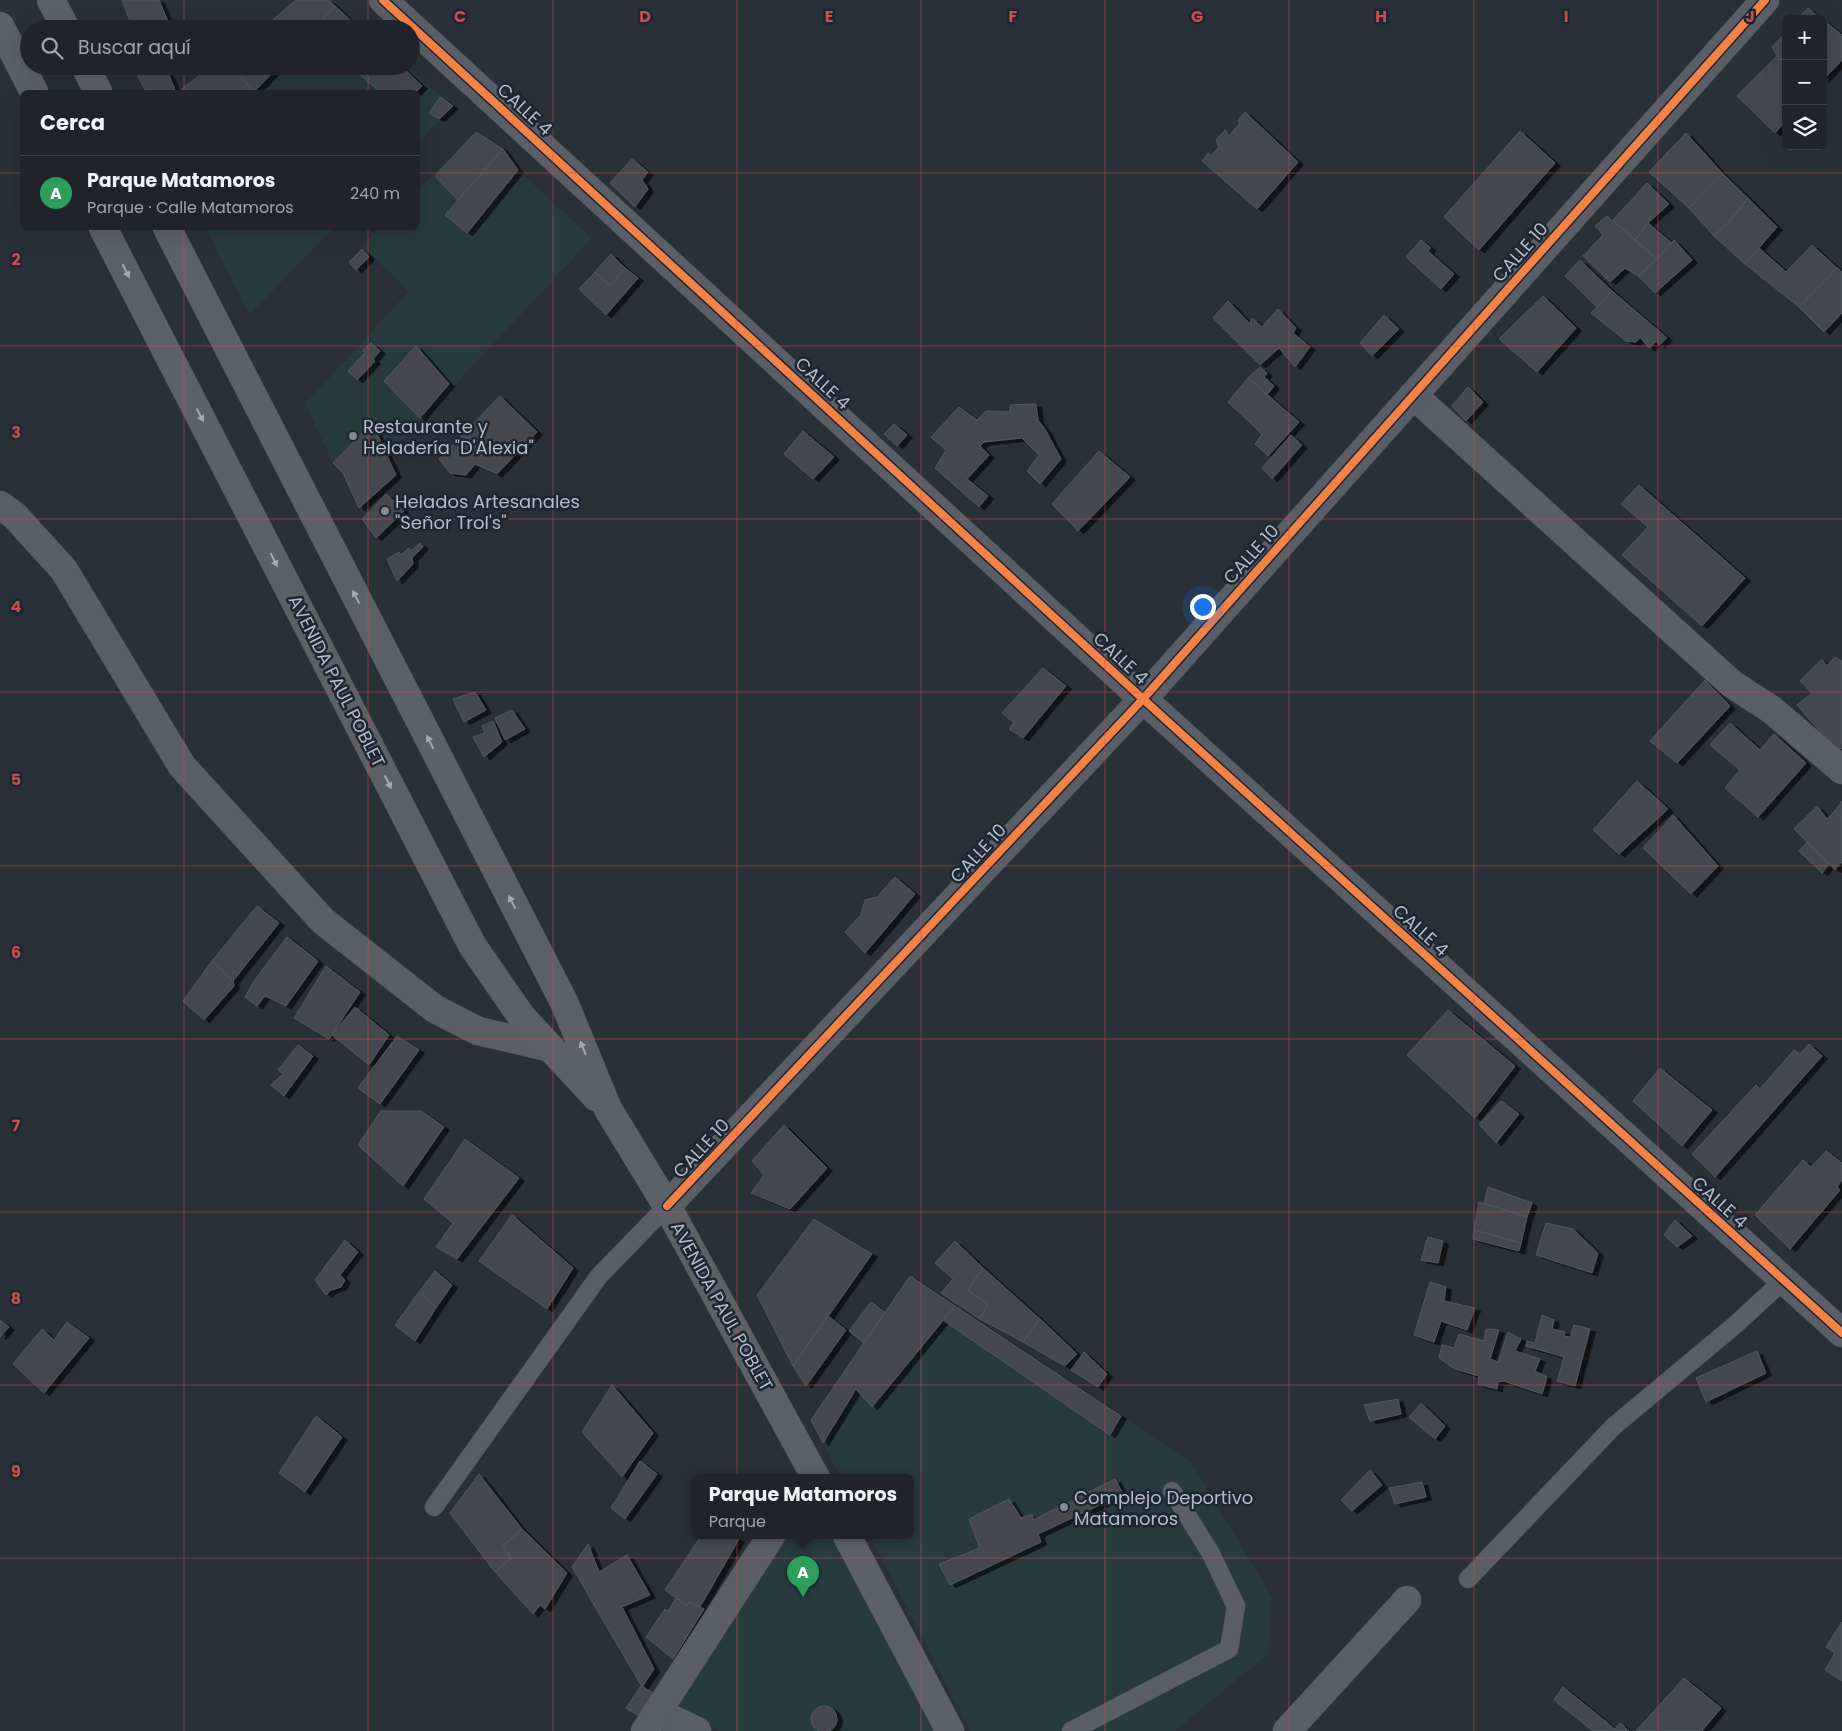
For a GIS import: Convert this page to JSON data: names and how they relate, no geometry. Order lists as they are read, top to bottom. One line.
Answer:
{"streets":{"main road":["AVENIDA PAUL POBLET"],"street":["CALLE 4","CALLE 10"]},"crossings":[["CALLE 4","CALLE 10"],["CALLE 10","AVENIDA PAUL POBLET"]],"places":["Restaurante y Heladería \"D'Alexia\"","Helados Artesanales \"Señor Trol's\"","Complejo Deportivo Matamoros"],"page":{"map_buttons":["+","−"],"search":"Buscar aquí","heading":"Cerca","list":[{"mark":"A","name":"Parque Matamoros","note":"Parque · Calle Matamoros","value":"240 m"}],"popup":["Parque Matamoros","Parque"],"pins":"A"},"grid":{"columns":["C","D","E","F","G","H","I","J"],"rows":["2","3","4","5","6","7","8","9"]}}
